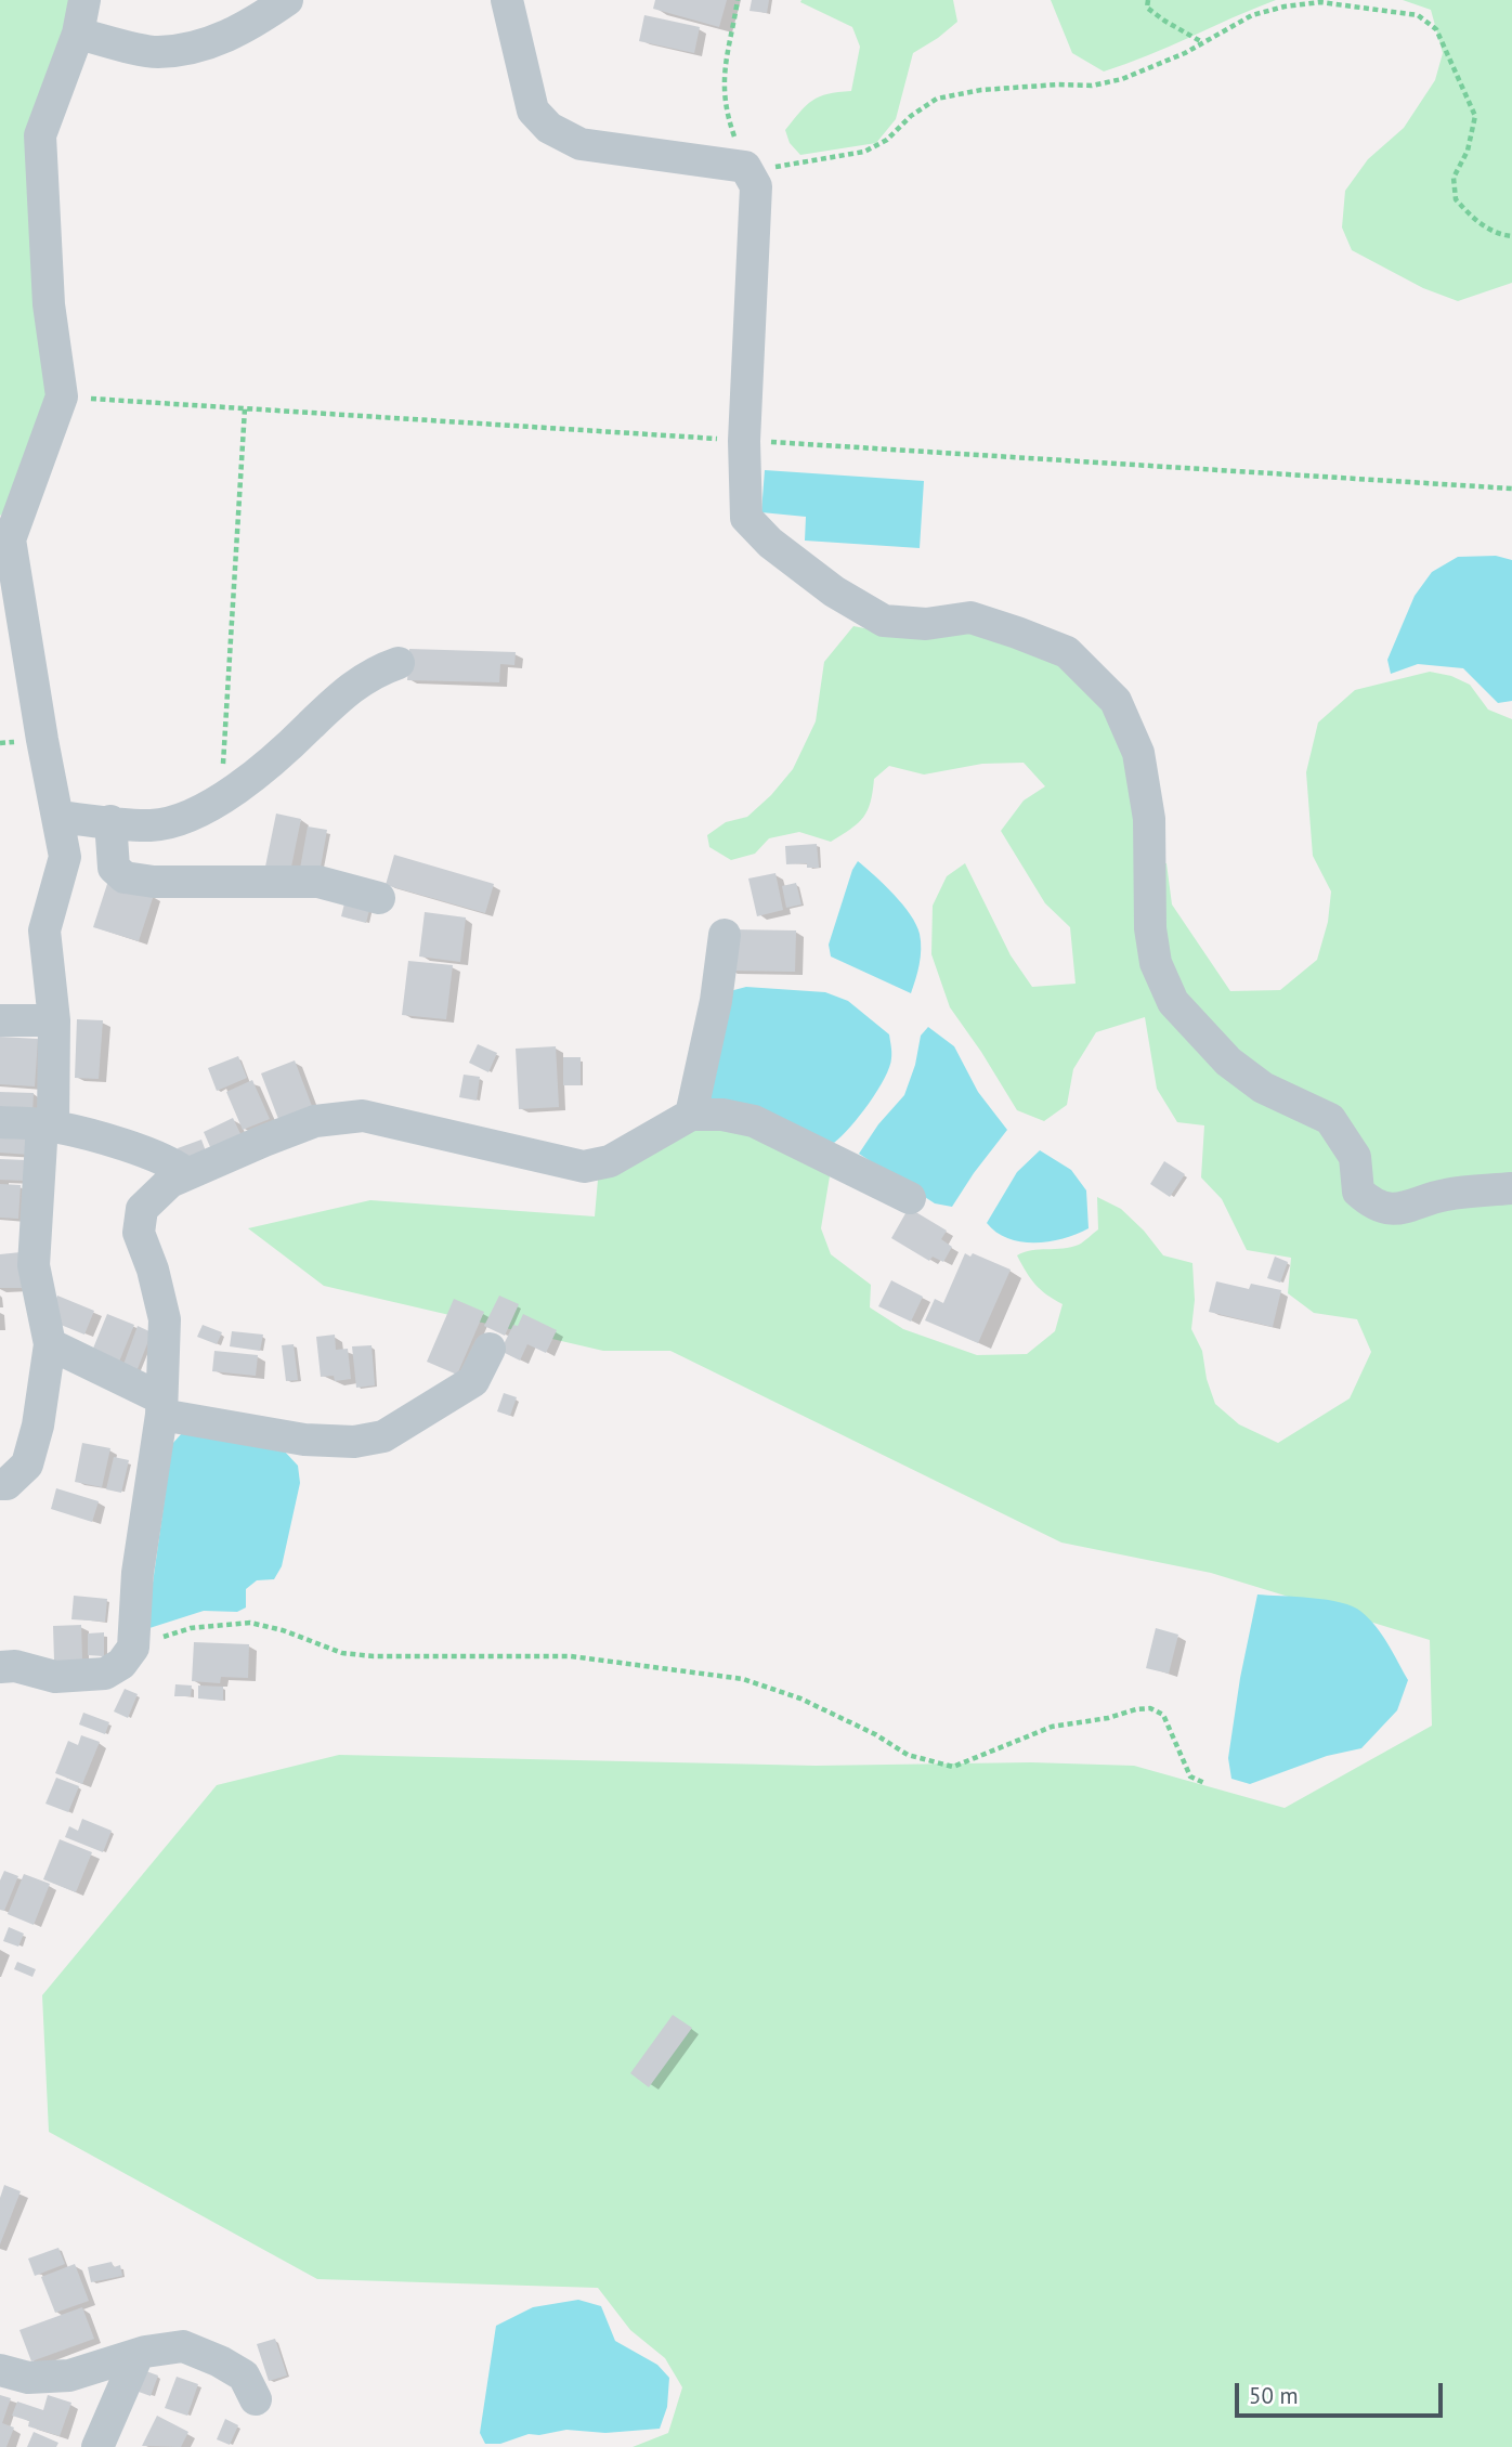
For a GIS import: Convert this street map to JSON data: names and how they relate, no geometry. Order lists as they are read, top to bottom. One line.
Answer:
{"scale_bar":"50 m"}
